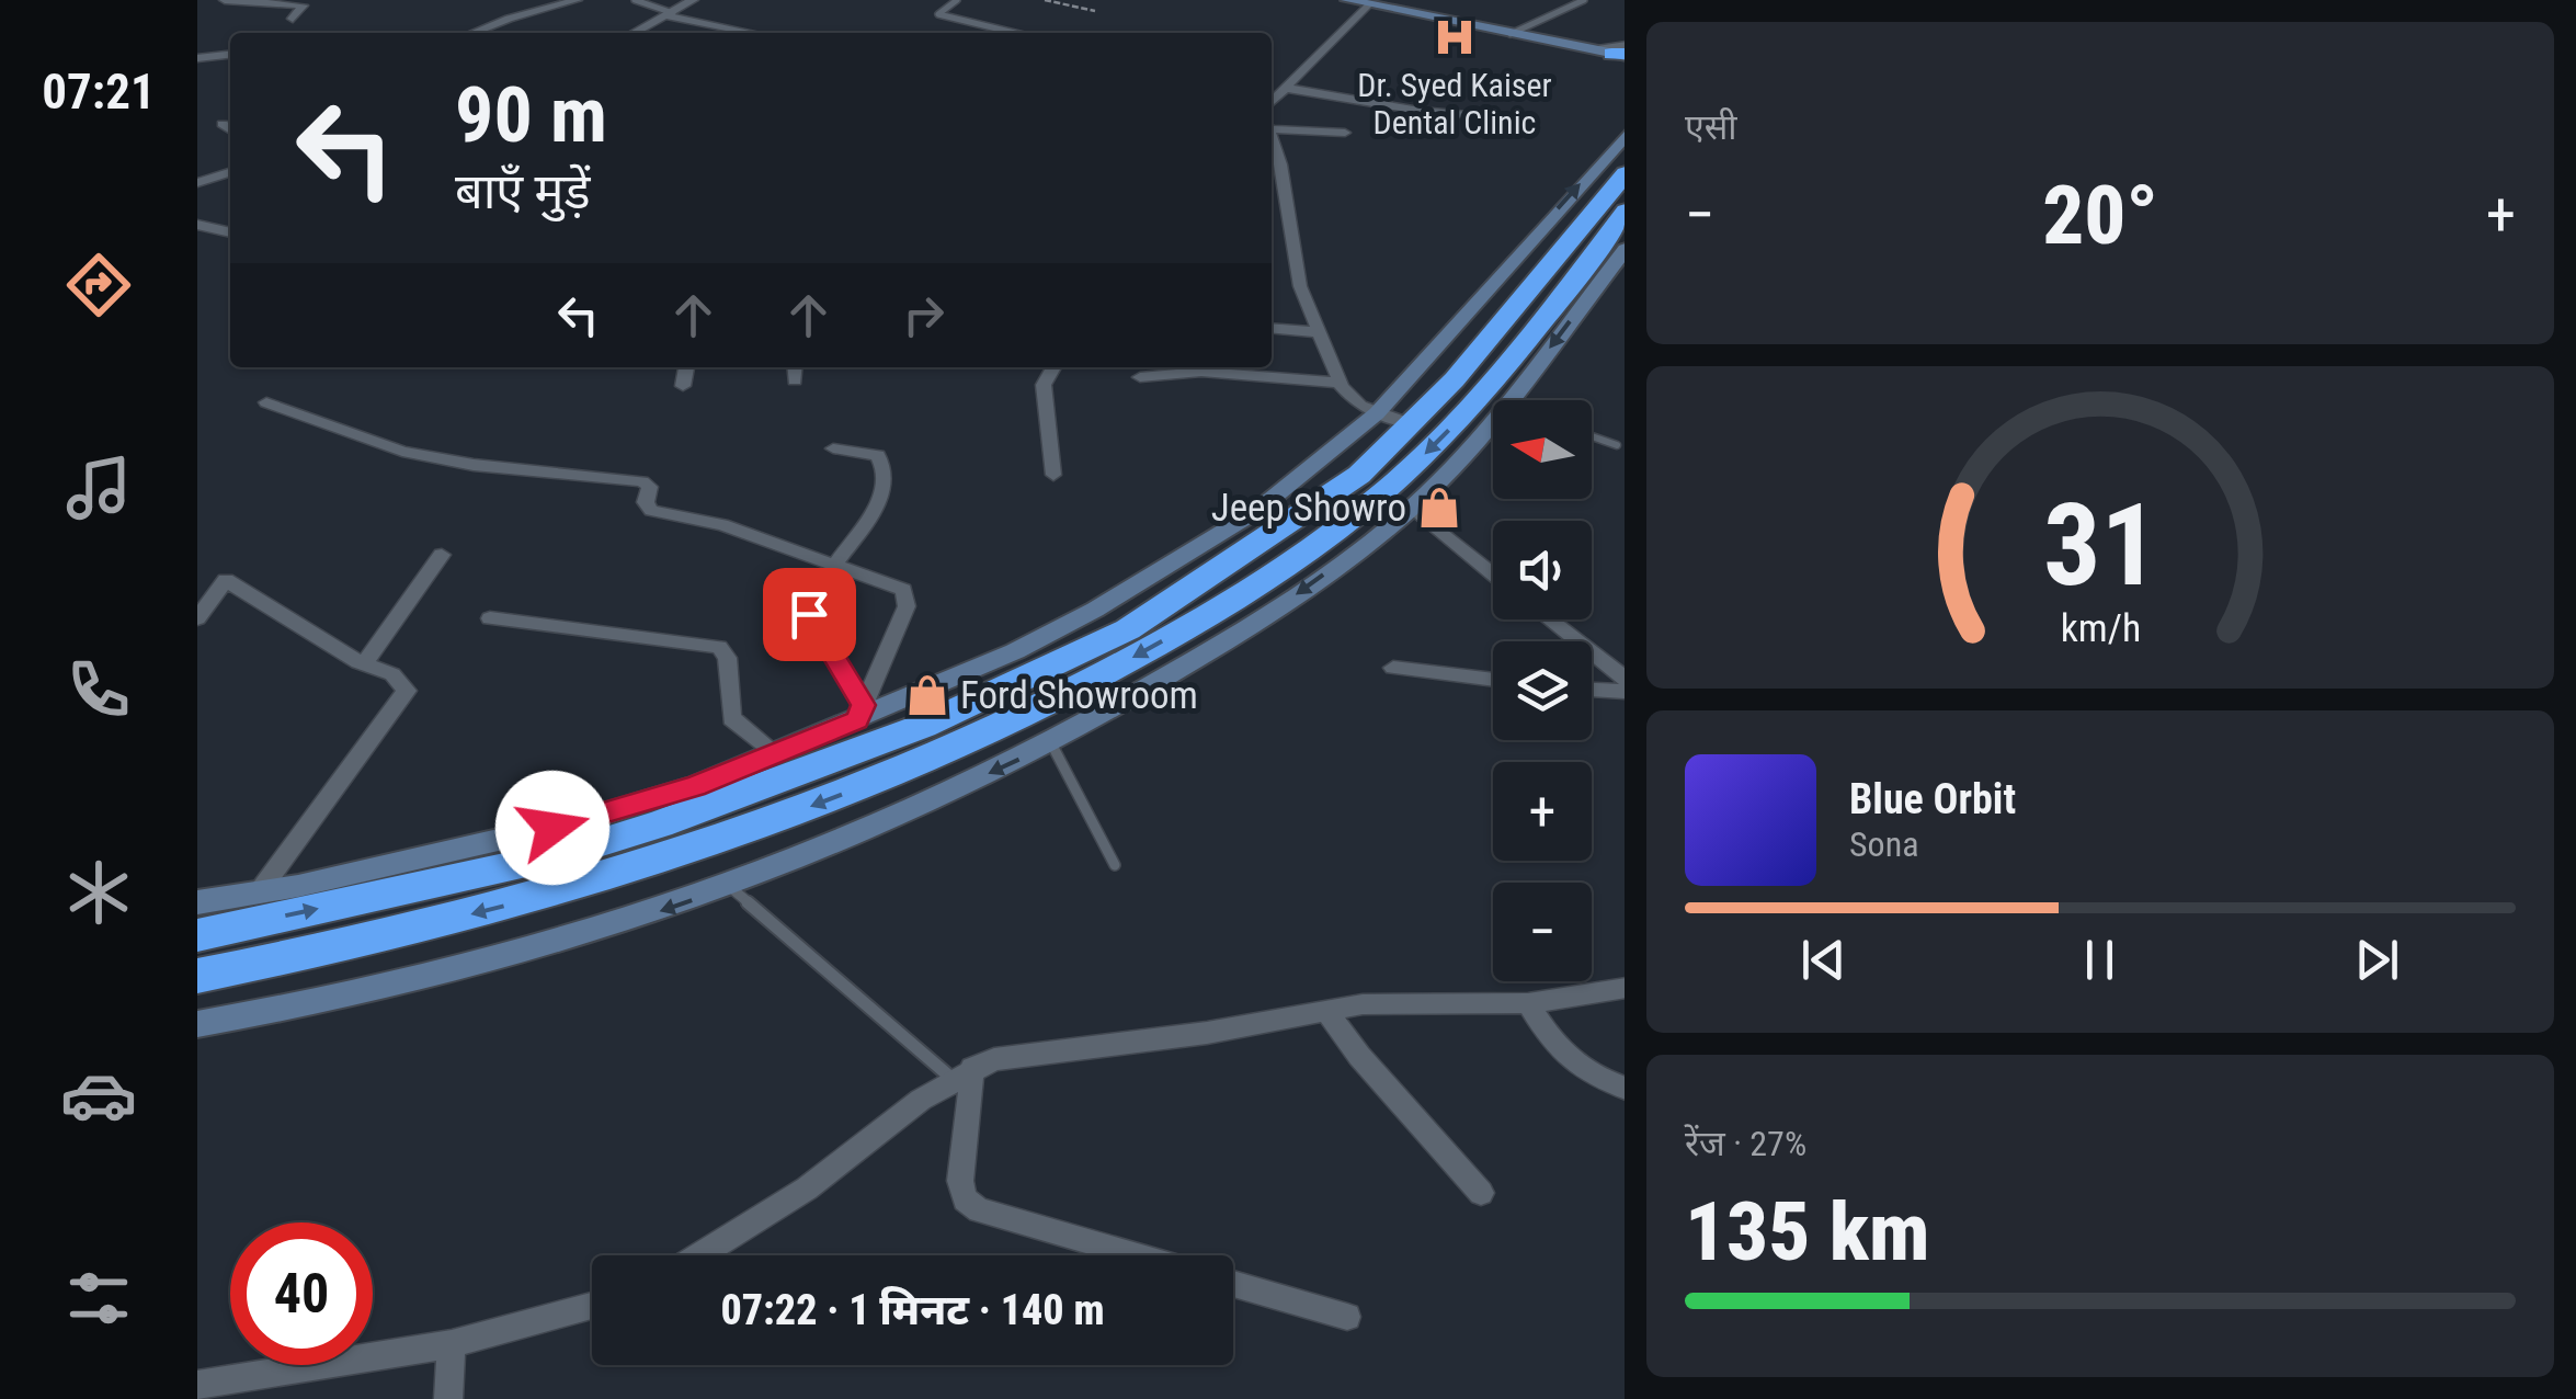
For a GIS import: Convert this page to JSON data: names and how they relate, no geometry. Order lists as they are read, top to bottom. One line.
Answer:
{"places":{"hospital":["Dr. Syed Kaiser Dental Clinic"],"shop":["Jeep Showro","Ford Showroom"]},"north":"left","page":{"tabs":"07:21","tile":["एसी",["रेंज · 27%","135 km"]],"turn":["90 m","बाएँ मुड़ें"],"heat":["−","20°","+"],"map_buttons":["+","−"],"song":["Blue Orbit","Sona"],"limit":"40","trip":"07:22 · 1 मिनट · 140 m","gauge":["31","km/h"]}}
